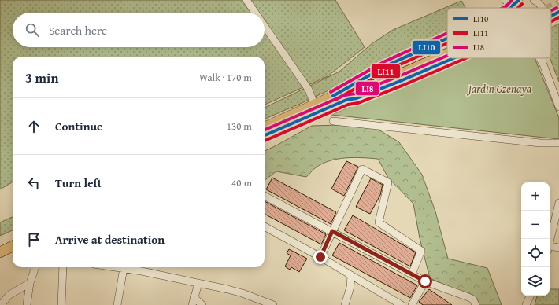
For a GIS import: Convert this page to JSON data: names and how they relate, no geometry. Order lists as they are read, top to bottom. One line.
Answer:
{"parks":["Jardin Gzenaya"],"lines":["transit line LI10","transit line LI8","transit line LI11"],"legend":["LI10","LI11","LI8"],"page":{"search":"Search here","heading":["3 min","Walk · 170 m"],"list":[["Continue","130 m"],["Turn left","40 m"],"Arrive at destination"],"map_buttons":["+","−"]}}
